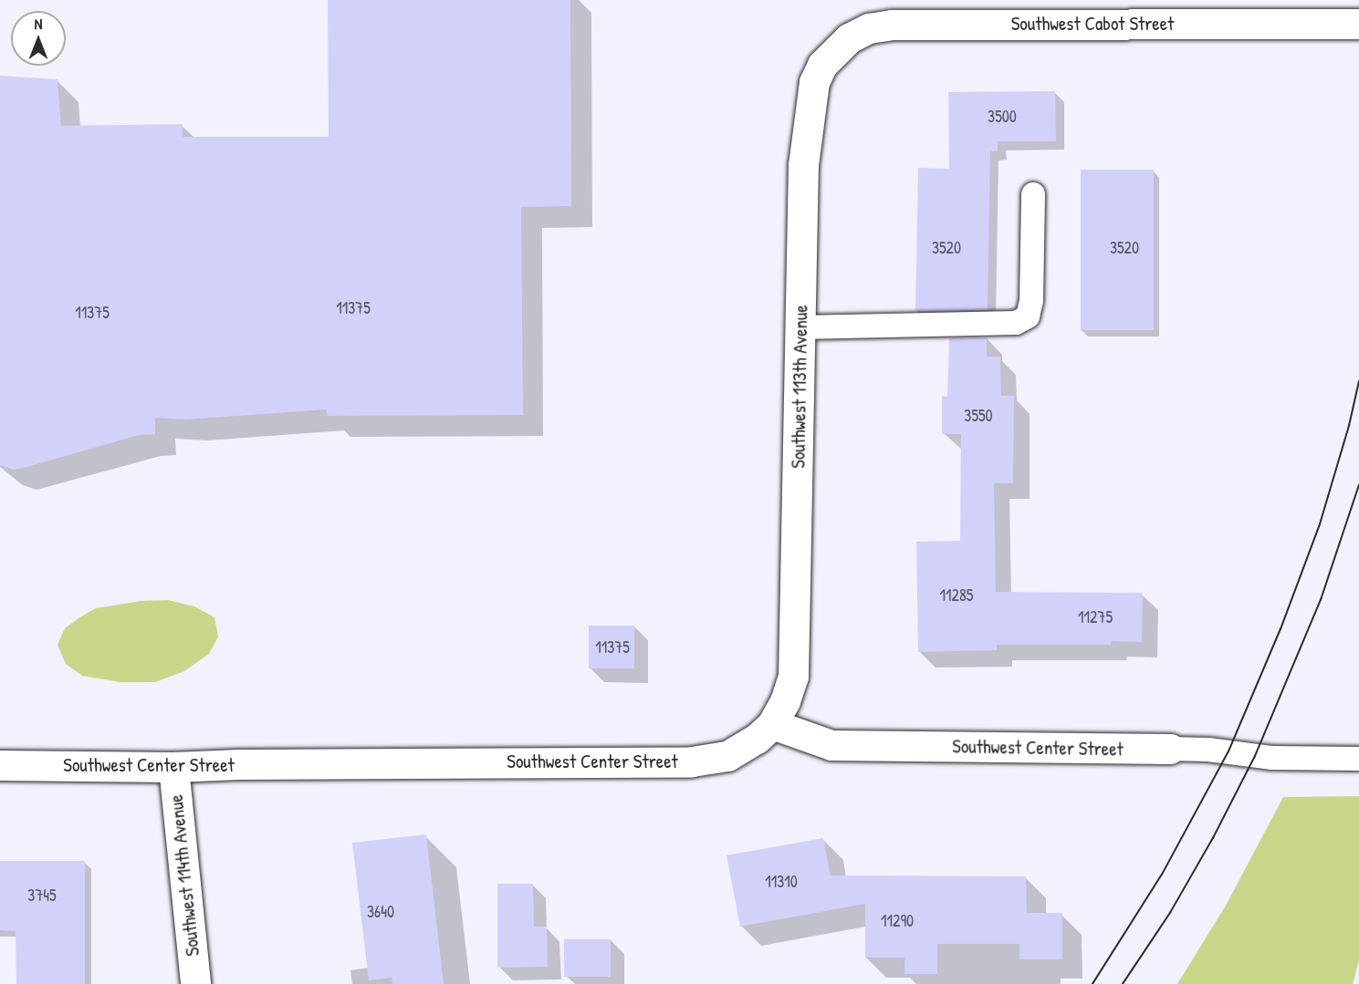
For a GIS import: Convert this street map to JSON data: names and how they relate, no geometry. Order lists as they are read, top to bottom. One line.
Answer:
{"streets":{"street":["Southwest Cabot Street","Southwest 113th Avenue","Southwest Center Street","Southwest 114th Avenue"]},"crossings":[["Southwest Cabot Street","Southwest 113th Avenue"],["Southwest 113th Avenue","Southwest Center Street"],["Southwest Center Street","Southwest 114th Avenue"]],"house_numbers":["3500","3520","3520","11375","11375","3550","11285","11275","11375","11310","3745","3640","11290"],"north":"top"}
